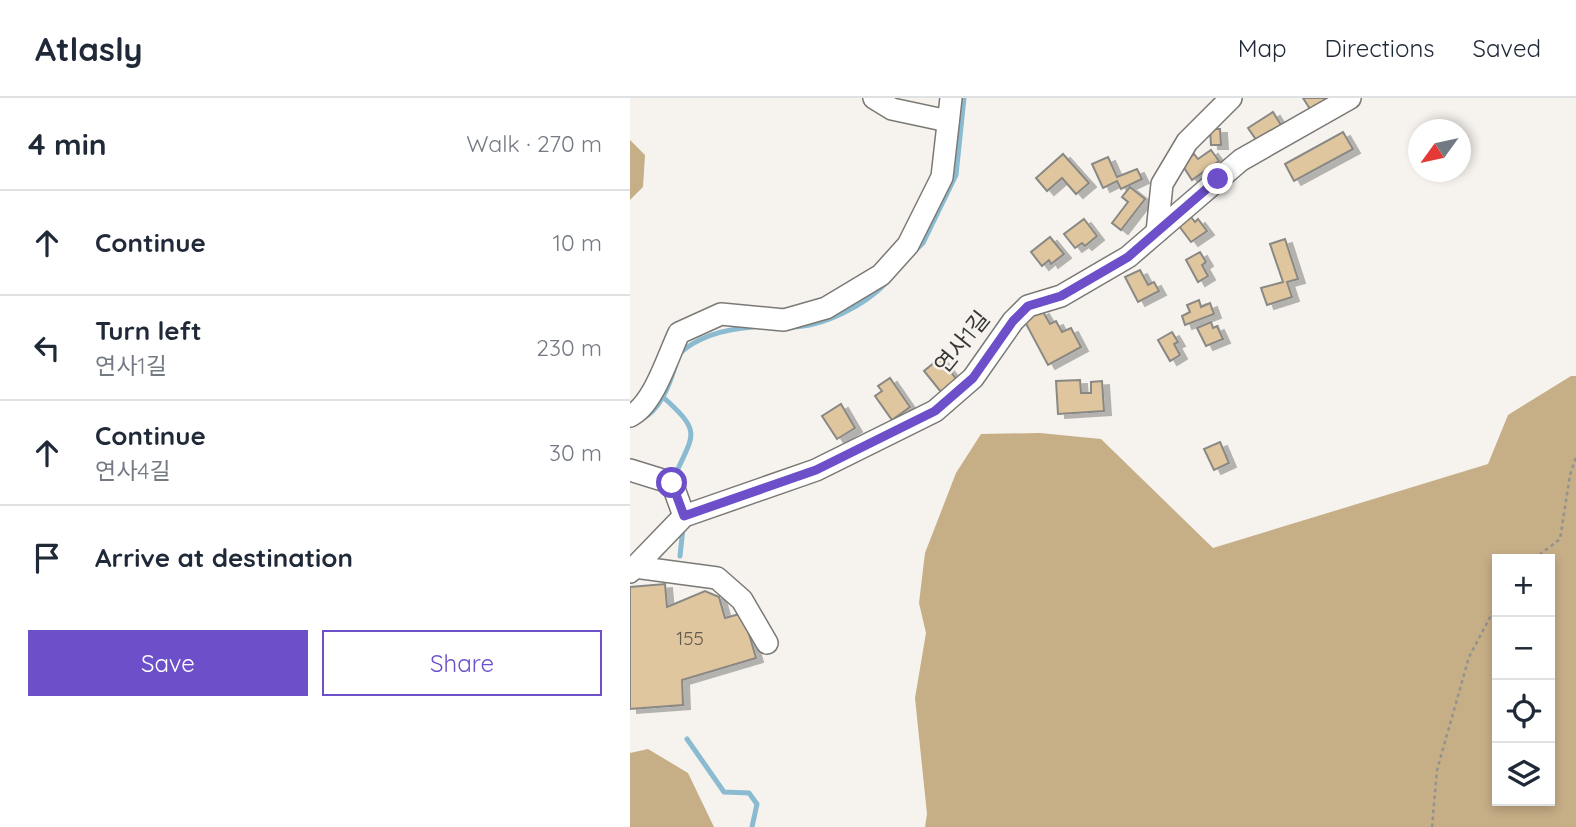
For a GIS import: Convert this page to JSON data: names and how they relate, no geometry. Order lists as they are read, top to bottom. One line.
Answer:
{"streets":{"street":["연사1길"]},"house_numbers":["155"],"north":"bottom left","page":{"header":"Atlasly","nav":["Map","Directions","Saved"],"heading":["4 min","Walk · 270 m"],"list":[["Continue","10 m"],["Turn left","연사1길","230 m"],["Continue","연사4길","30 m"],"Arrive at destination"],"map_buttons":["+","−"],"buttons":["Save","Share"]}}
